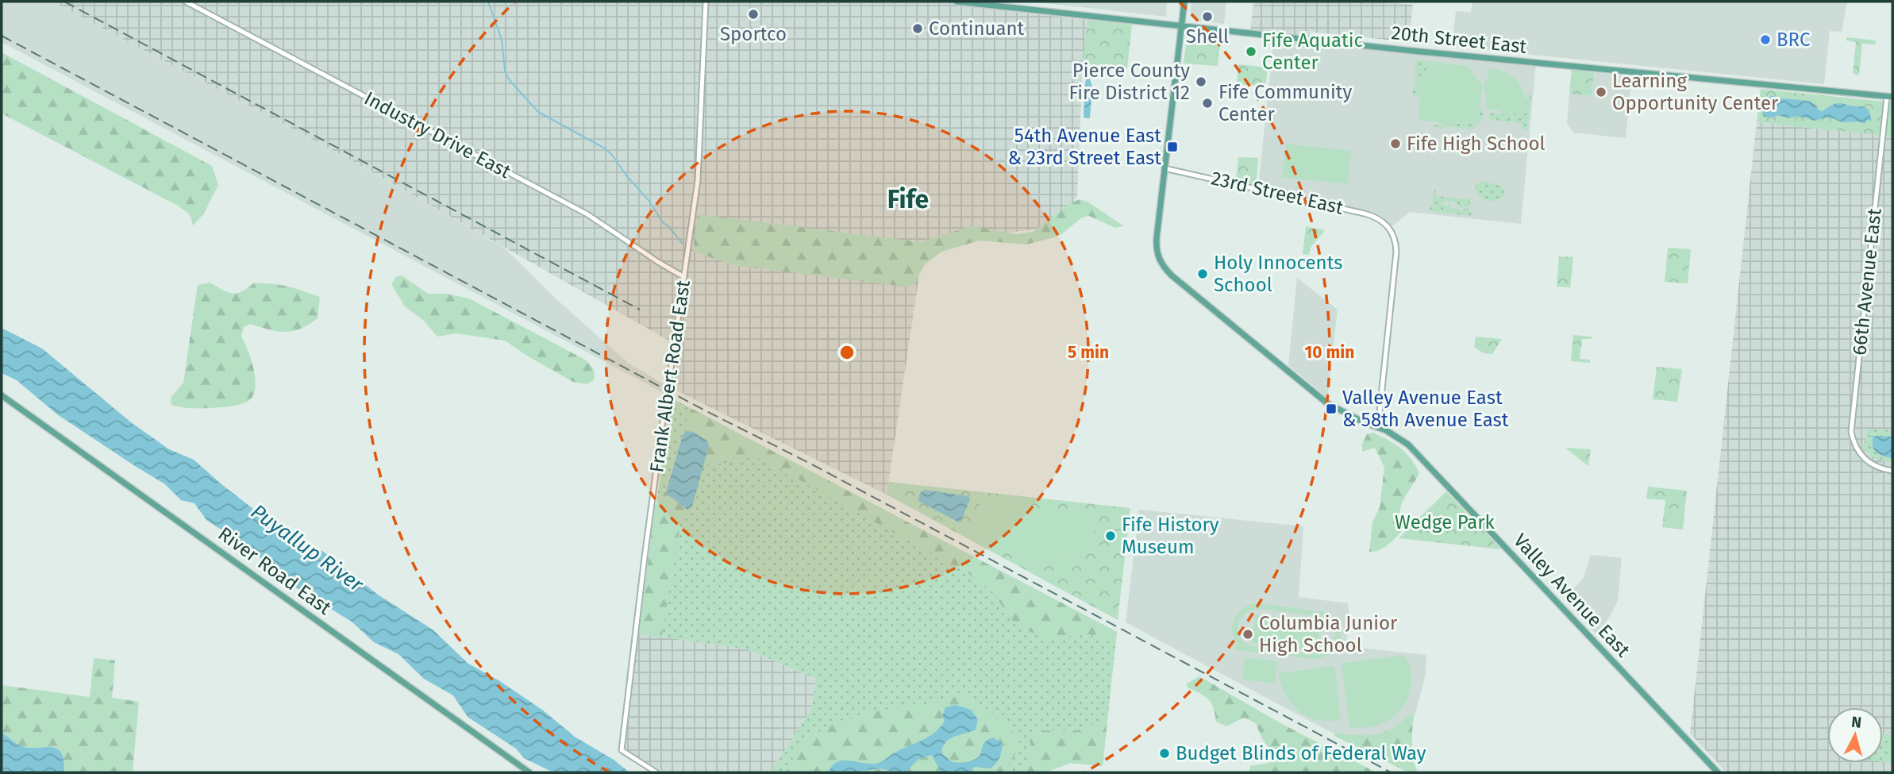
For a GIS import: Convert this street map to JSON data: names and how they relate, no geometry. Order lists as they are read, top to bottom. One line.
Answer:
{"streets":{"main road":["20th Street East","River Road East","Valley Avenue East"],"street":["Industry Drive East","23rd Street East","66th Avenue East","Frank Albert Road East"]},"crossings":[["20th Street East","66th Avenue East"],["Industry Drive East","Frank Albert Road East"],["23rd Street East","Valley Avenue East"]],"districts":["Fife"],"water":["Puyallup River"],"parks":["Wedge Park"],"places":{"other":["Sportco","Shell","Continuant","BRC","Fife Aquatic Center","Pierce County Fire District 12","Learning Opportunity Center","Fife Community Center","Fife High School","Holy Innocents School","Fife History Museum","Columbia Junior High School","Budget Blinds of Federal Way"],"transit":["54th Avenue East & 23rd Street East","Valley Avenue East & 58th Avenue East"]},"north":"top","rings":["5 min","10 min"]}
